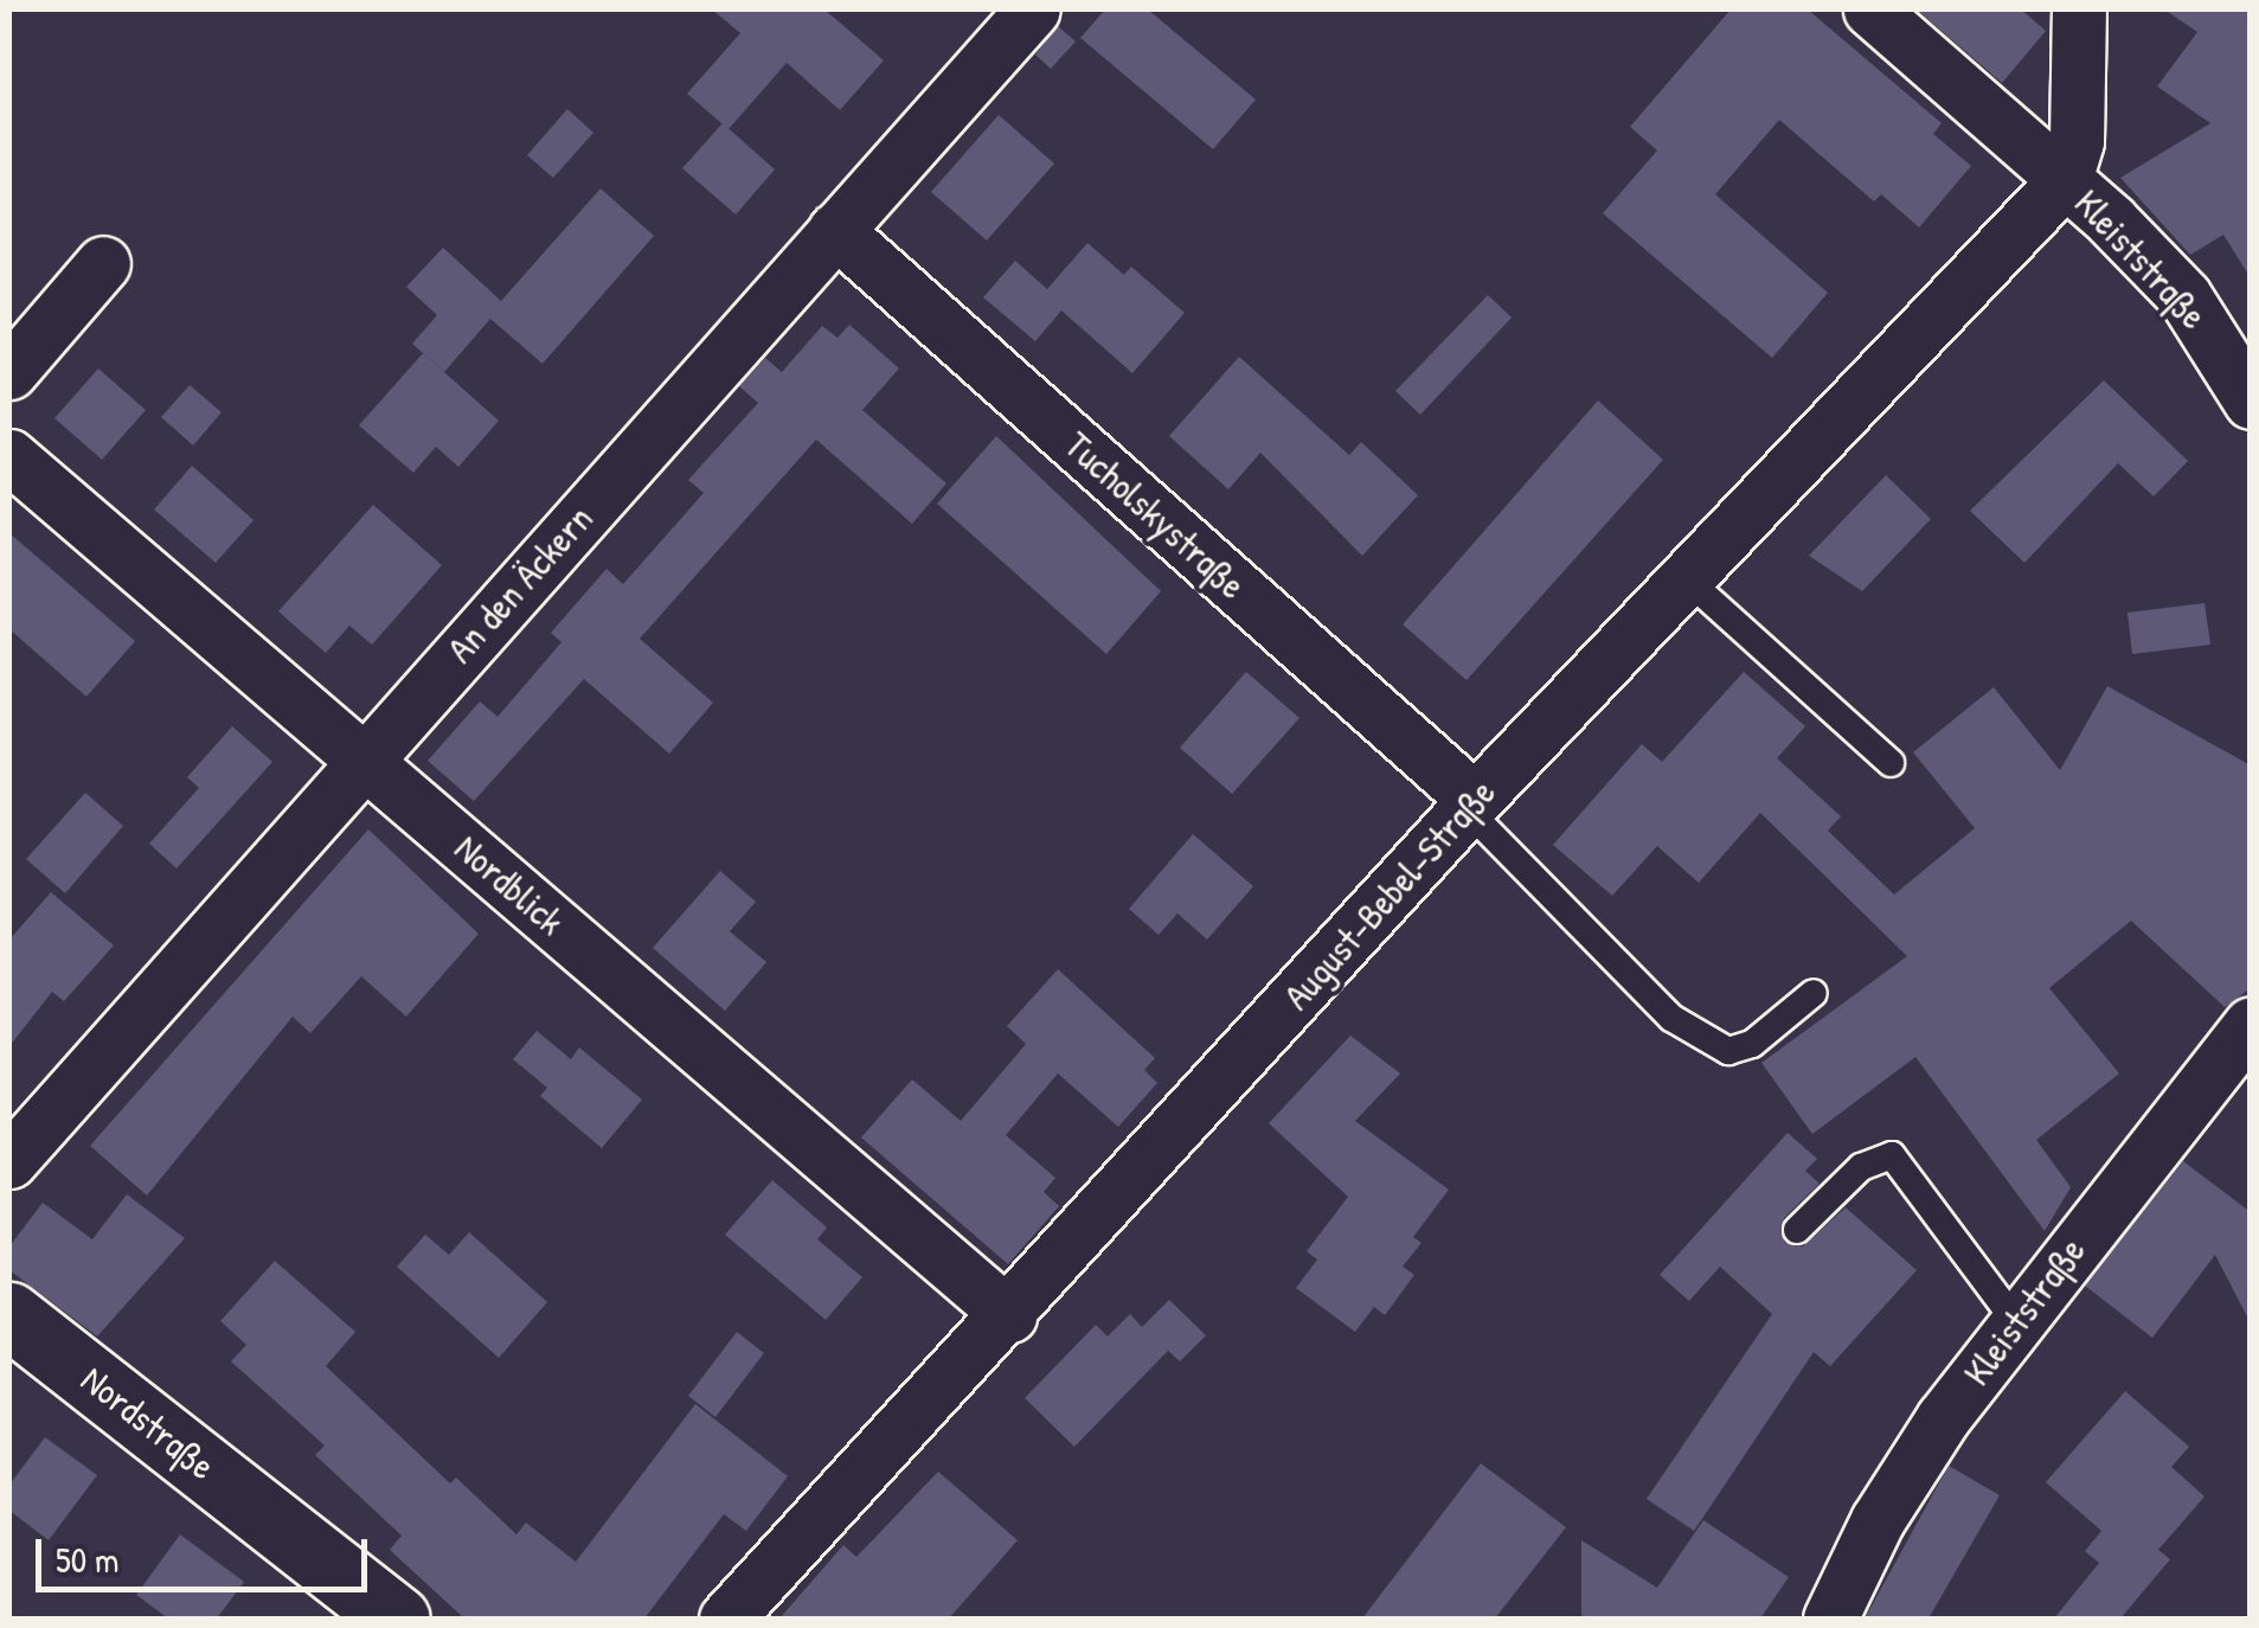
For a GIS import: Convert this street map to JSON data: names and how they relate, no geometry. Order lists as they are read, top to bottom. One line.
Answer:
{"streets":{"street":["Kleiststraße","Tucholskystraße","An den Äckern","Nordblick","August-Bebel-Straße","Nordstraße"]},"crossings":[["Kleiststraße","August-Bebel-Straße"],["Tucholskystraße","An den Äckern"],["Tucholskystraße","August-Bebel-Straße"],["An den Äckern","Nordblick"],["Nordblick","August-Bebel-Straße"]],"scale_bar":"50 m"}
